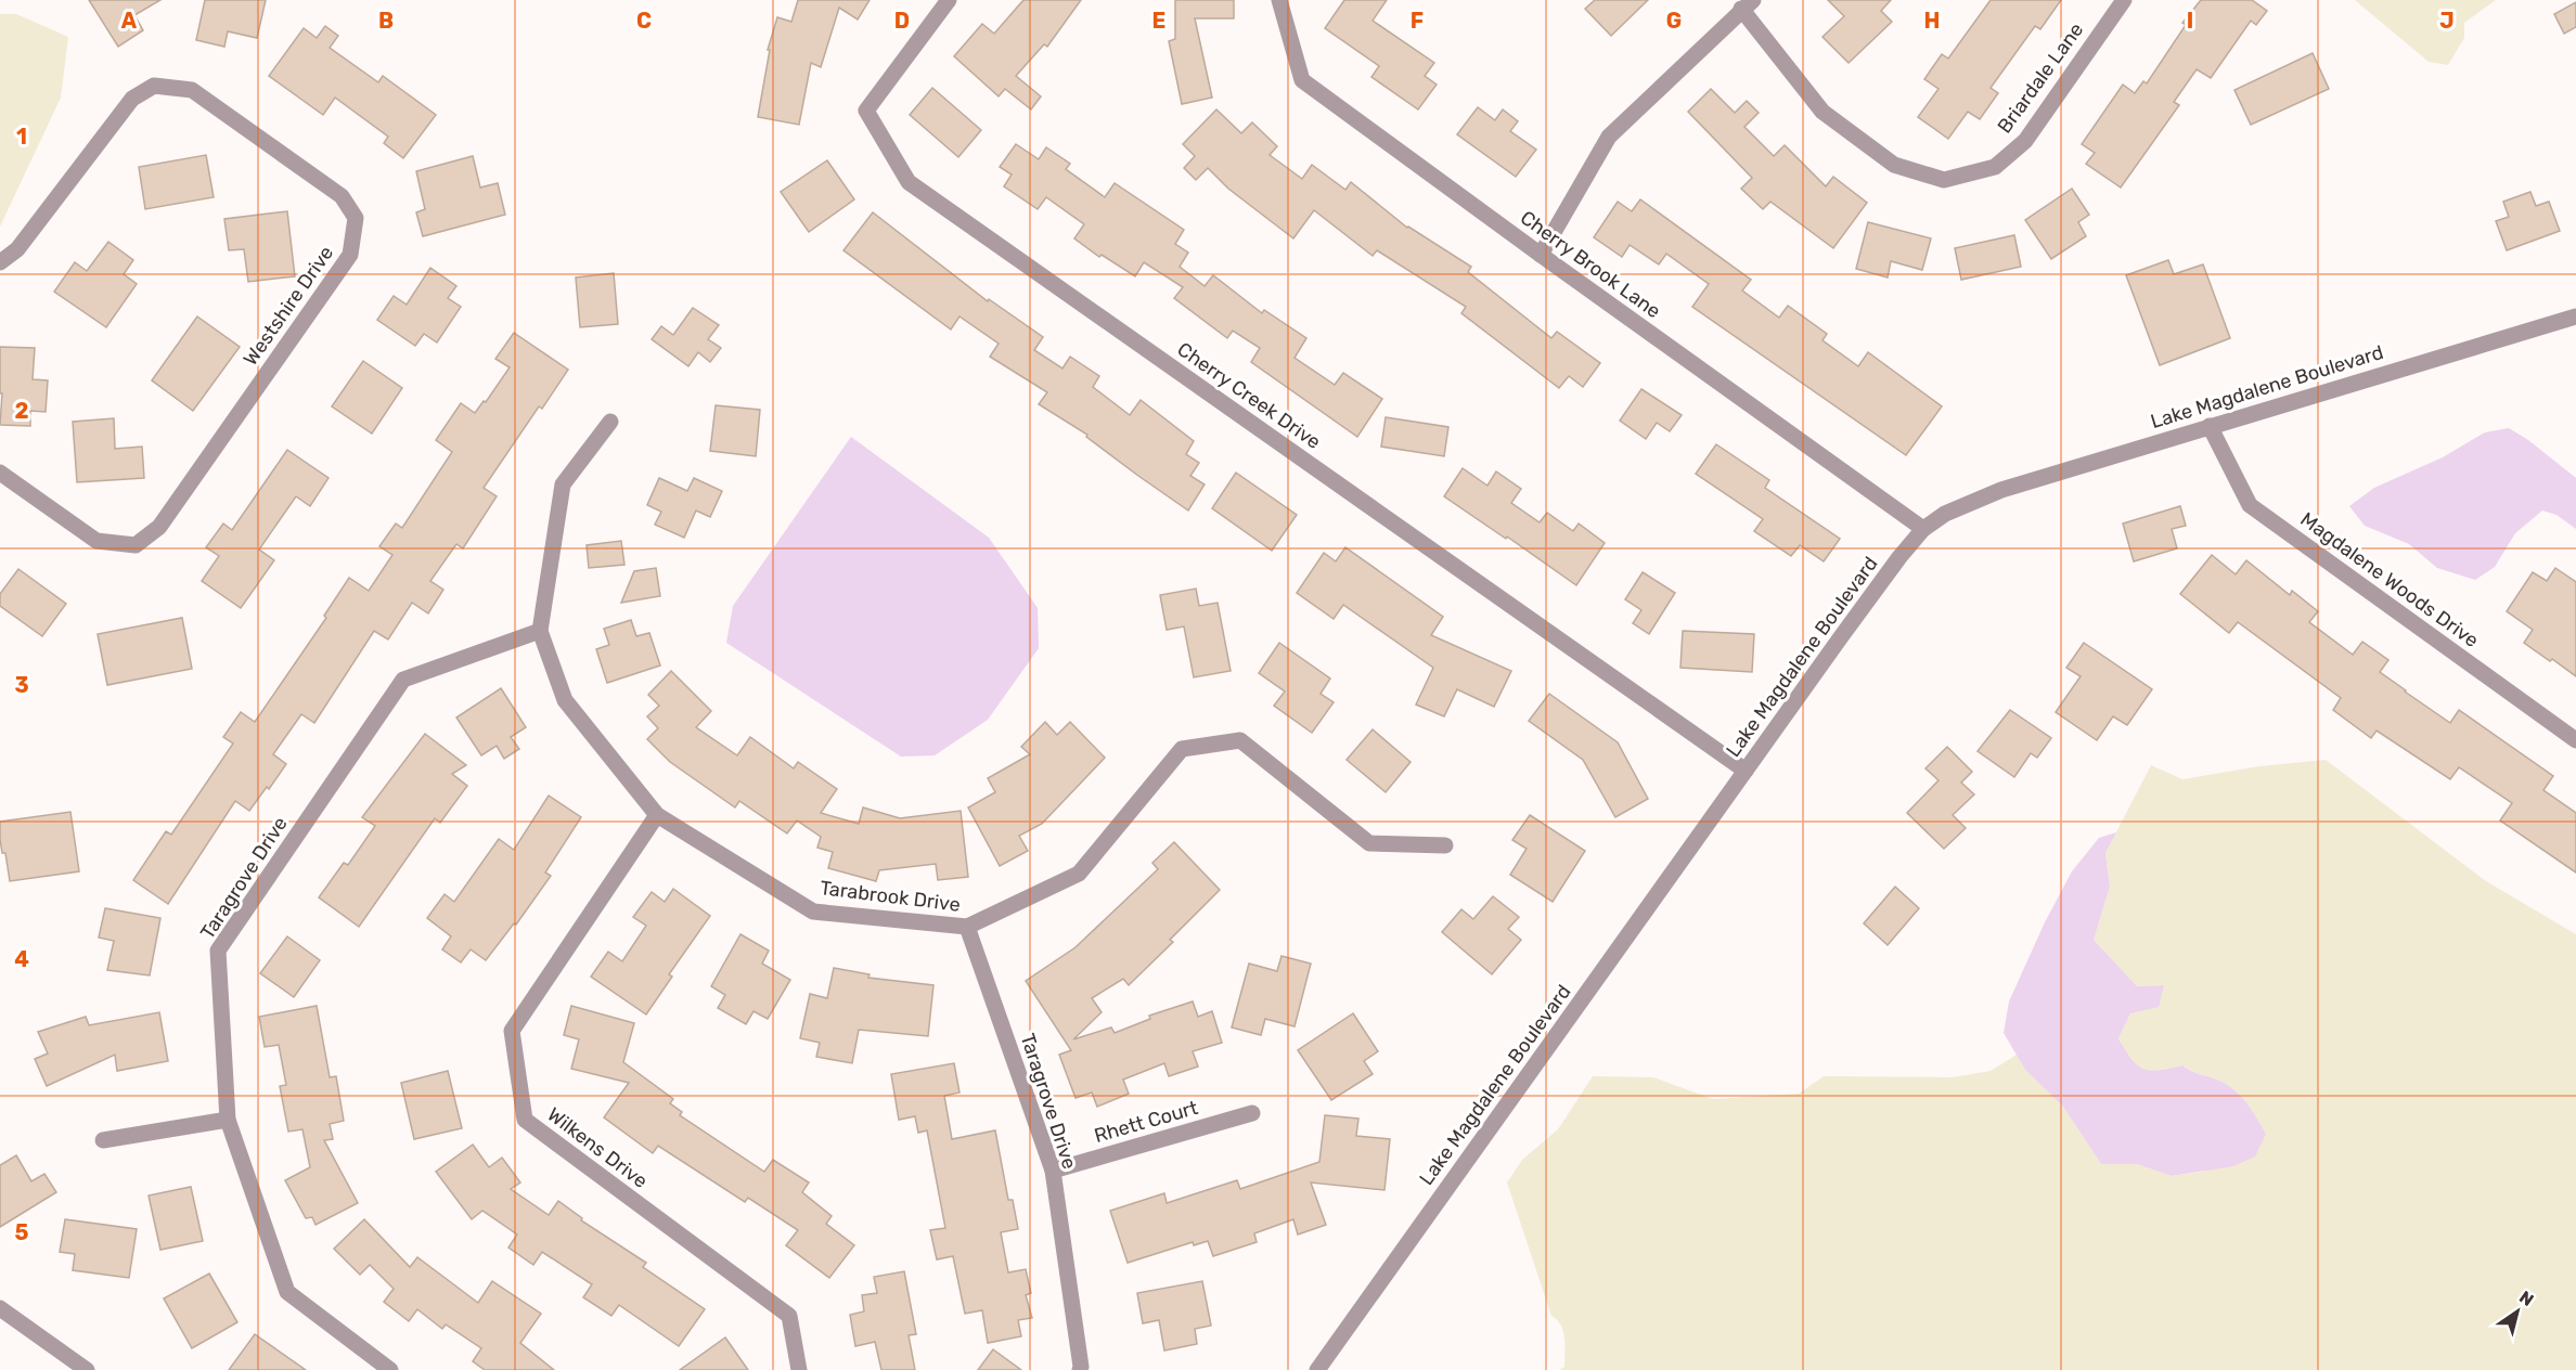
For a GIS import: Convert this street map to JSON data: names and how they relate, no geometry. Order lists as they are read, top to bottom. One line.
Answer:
{"streets":{"street":["Briardale Lane","Cherry Brook Lane","Westshire Drive","Lake Magdalene Boulevard","Cherry Creek Drive","Magdalene Woods Drive","Taragrove Drive","Tarabrook Drive","Rhett Court","Wilkens Drive"]},"crossings":[["Cherry Brook Lane","Lake Magdalene Boulevard"],["Lake Magdalene Boulevard","Cherry Creek Drive"],["Lake Magdalene Boulevard","Magdalene Woods Drive"],["Taragrove Drive","Tarabrook Drive"],["Taragrove Drive","Rhett Court"],["Tarabrook Drive","Wilkens Drive"]],"north":"top right","grid":{"columns":["A","B","C","D","E","F","G","H","I","J"],"rows":["1","2","3","4","5"]}}
